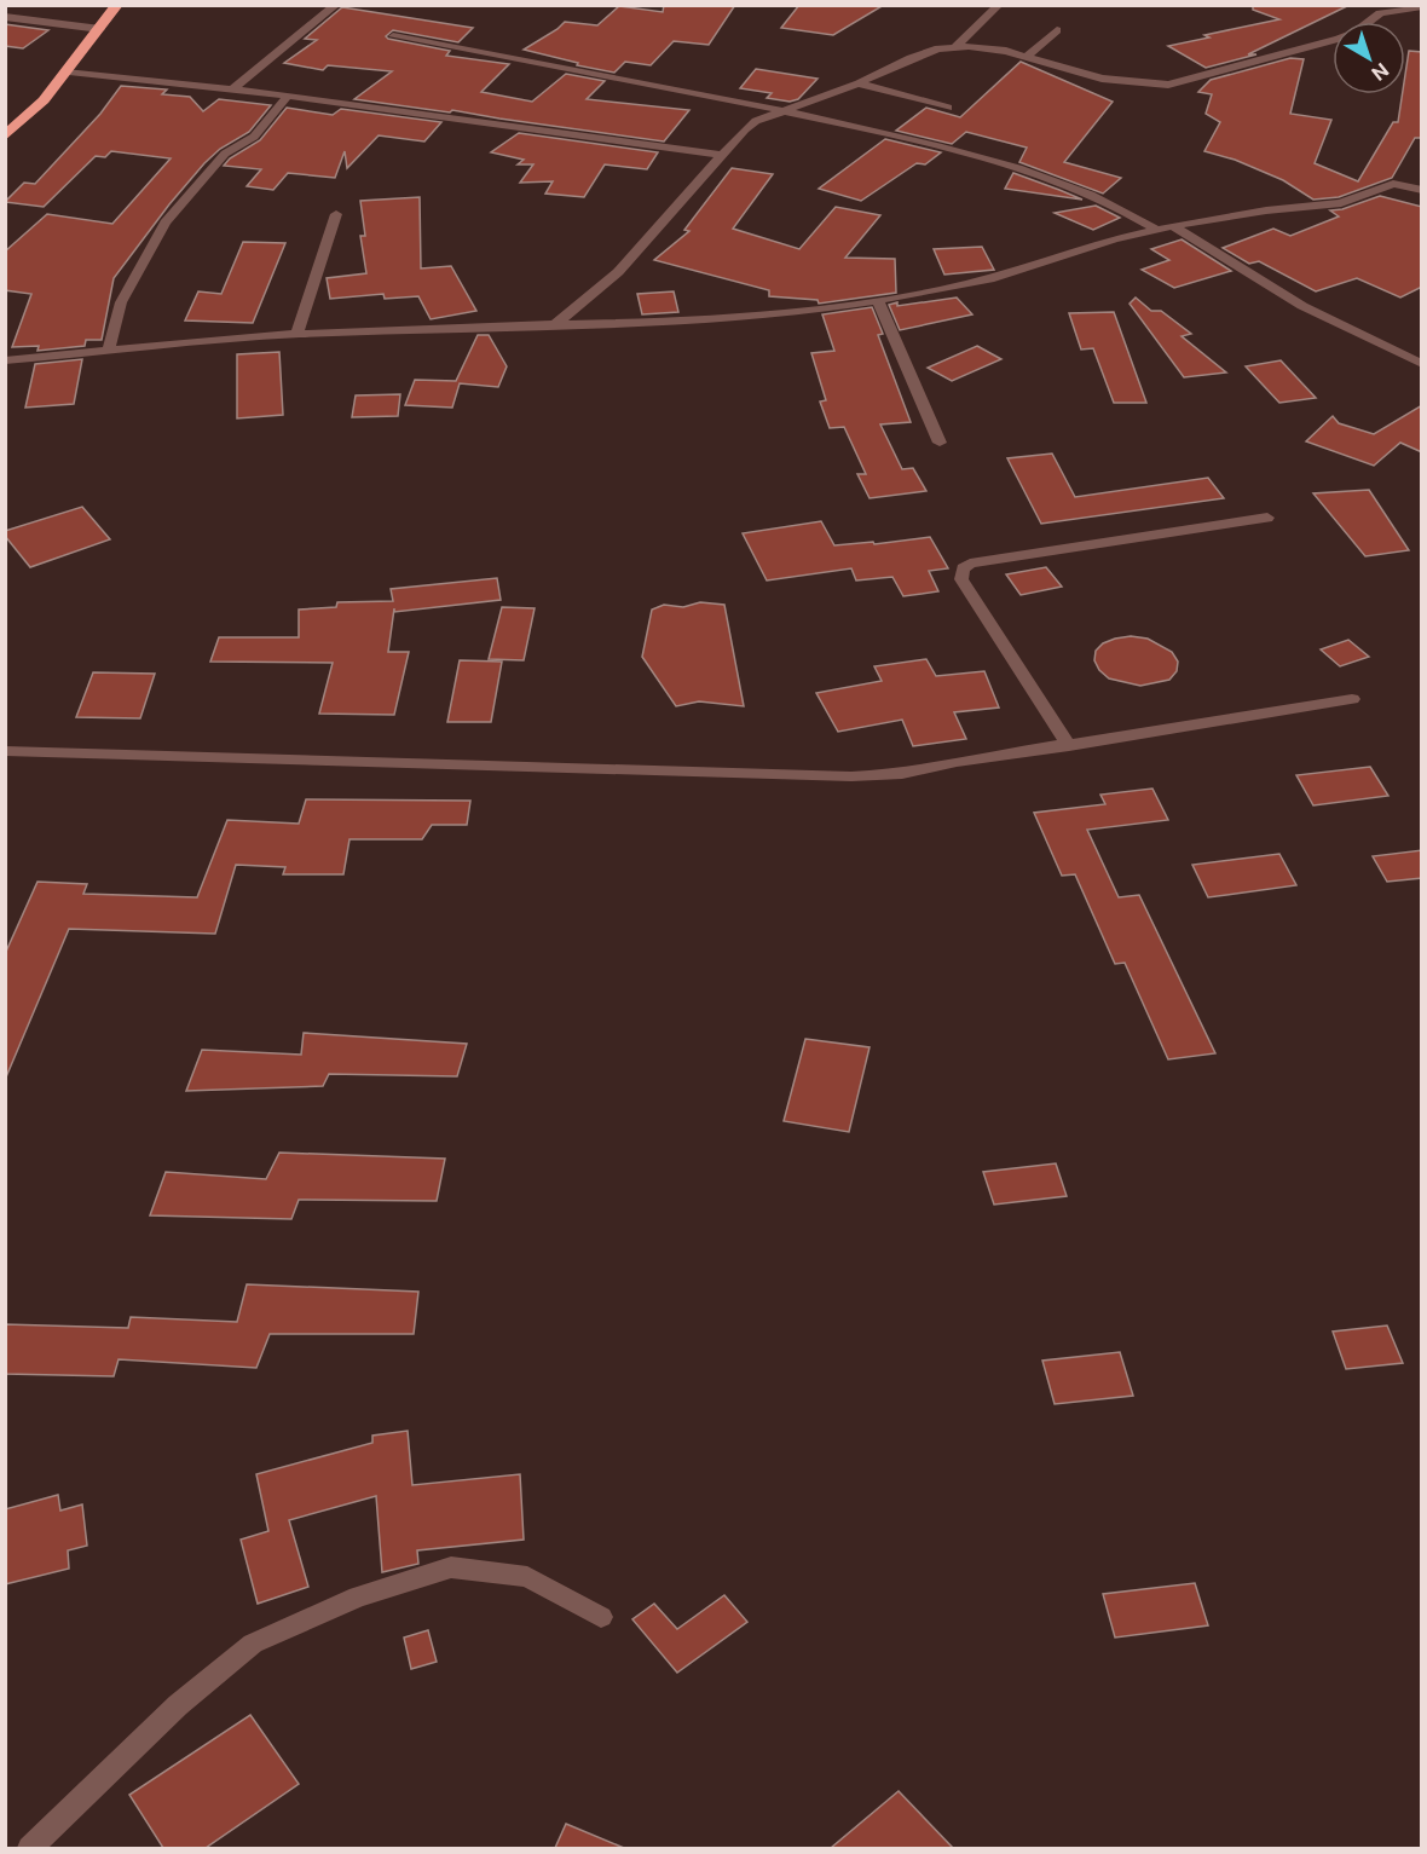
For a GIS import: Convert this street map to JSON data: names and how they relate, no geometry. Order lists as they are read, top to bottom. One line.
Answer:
{"north":"bottom right"}
